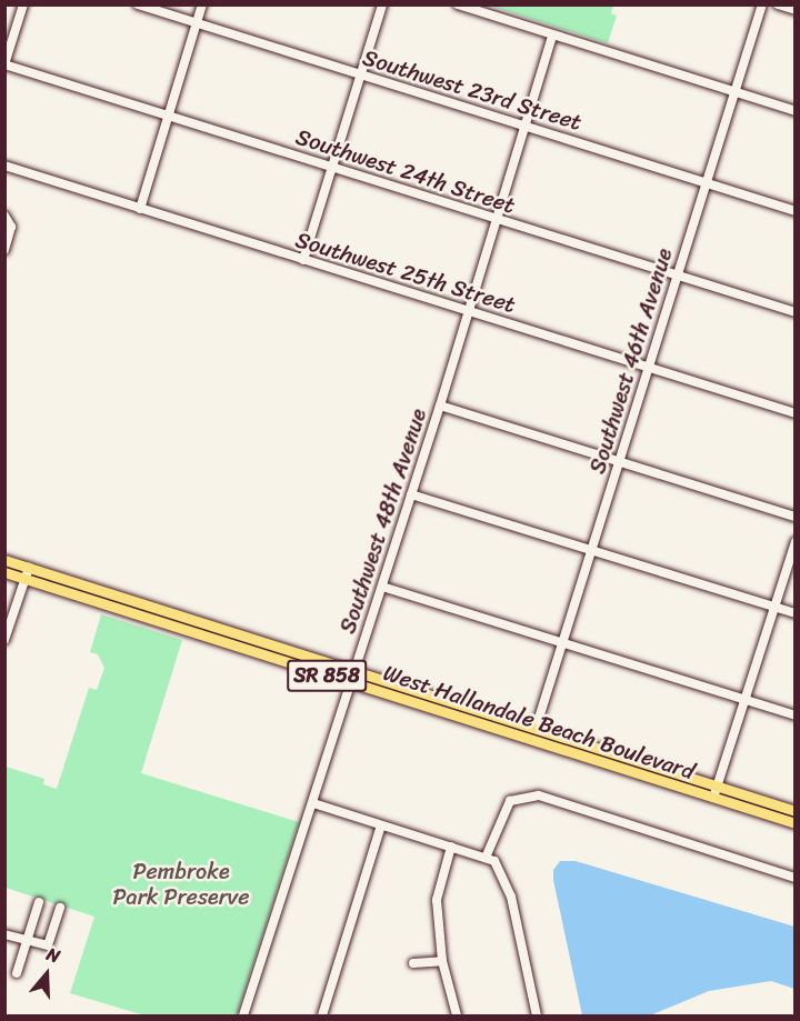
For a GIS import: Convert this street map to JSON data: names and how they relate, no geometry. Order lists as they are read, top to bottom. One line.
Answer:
{"streets":{"main road":["SR 858","West Hallandale Beach Boulevard"],"street":["Southwest 23rd Street","Southwest 24th Street","Southwest 25th Street","Southwest 46th Avenue","Southwest 48th Avenue"]},"crossings":[["Southwest 23rd Street","Southwest 46th Avenue"],["Southwest 23rd Street","Southwest 48th Avenue"],["Southwest 24th Street","Southwest 46th Avenue"],["Southwest 24th Street","Southwest 48th Avenue"],["Southwest 25th Street","Southwest 46th Avenue"],["Southwest 25th Street","Southwest 48th Avenue"],["Southwest 46th Avenue","West Hallandale Beach Boulevard"],["Southwest 48th Avenue","West Hallandale Beach Boulevard"]],"parks":["Pembroke Park Preserve"],"north":"top"}
